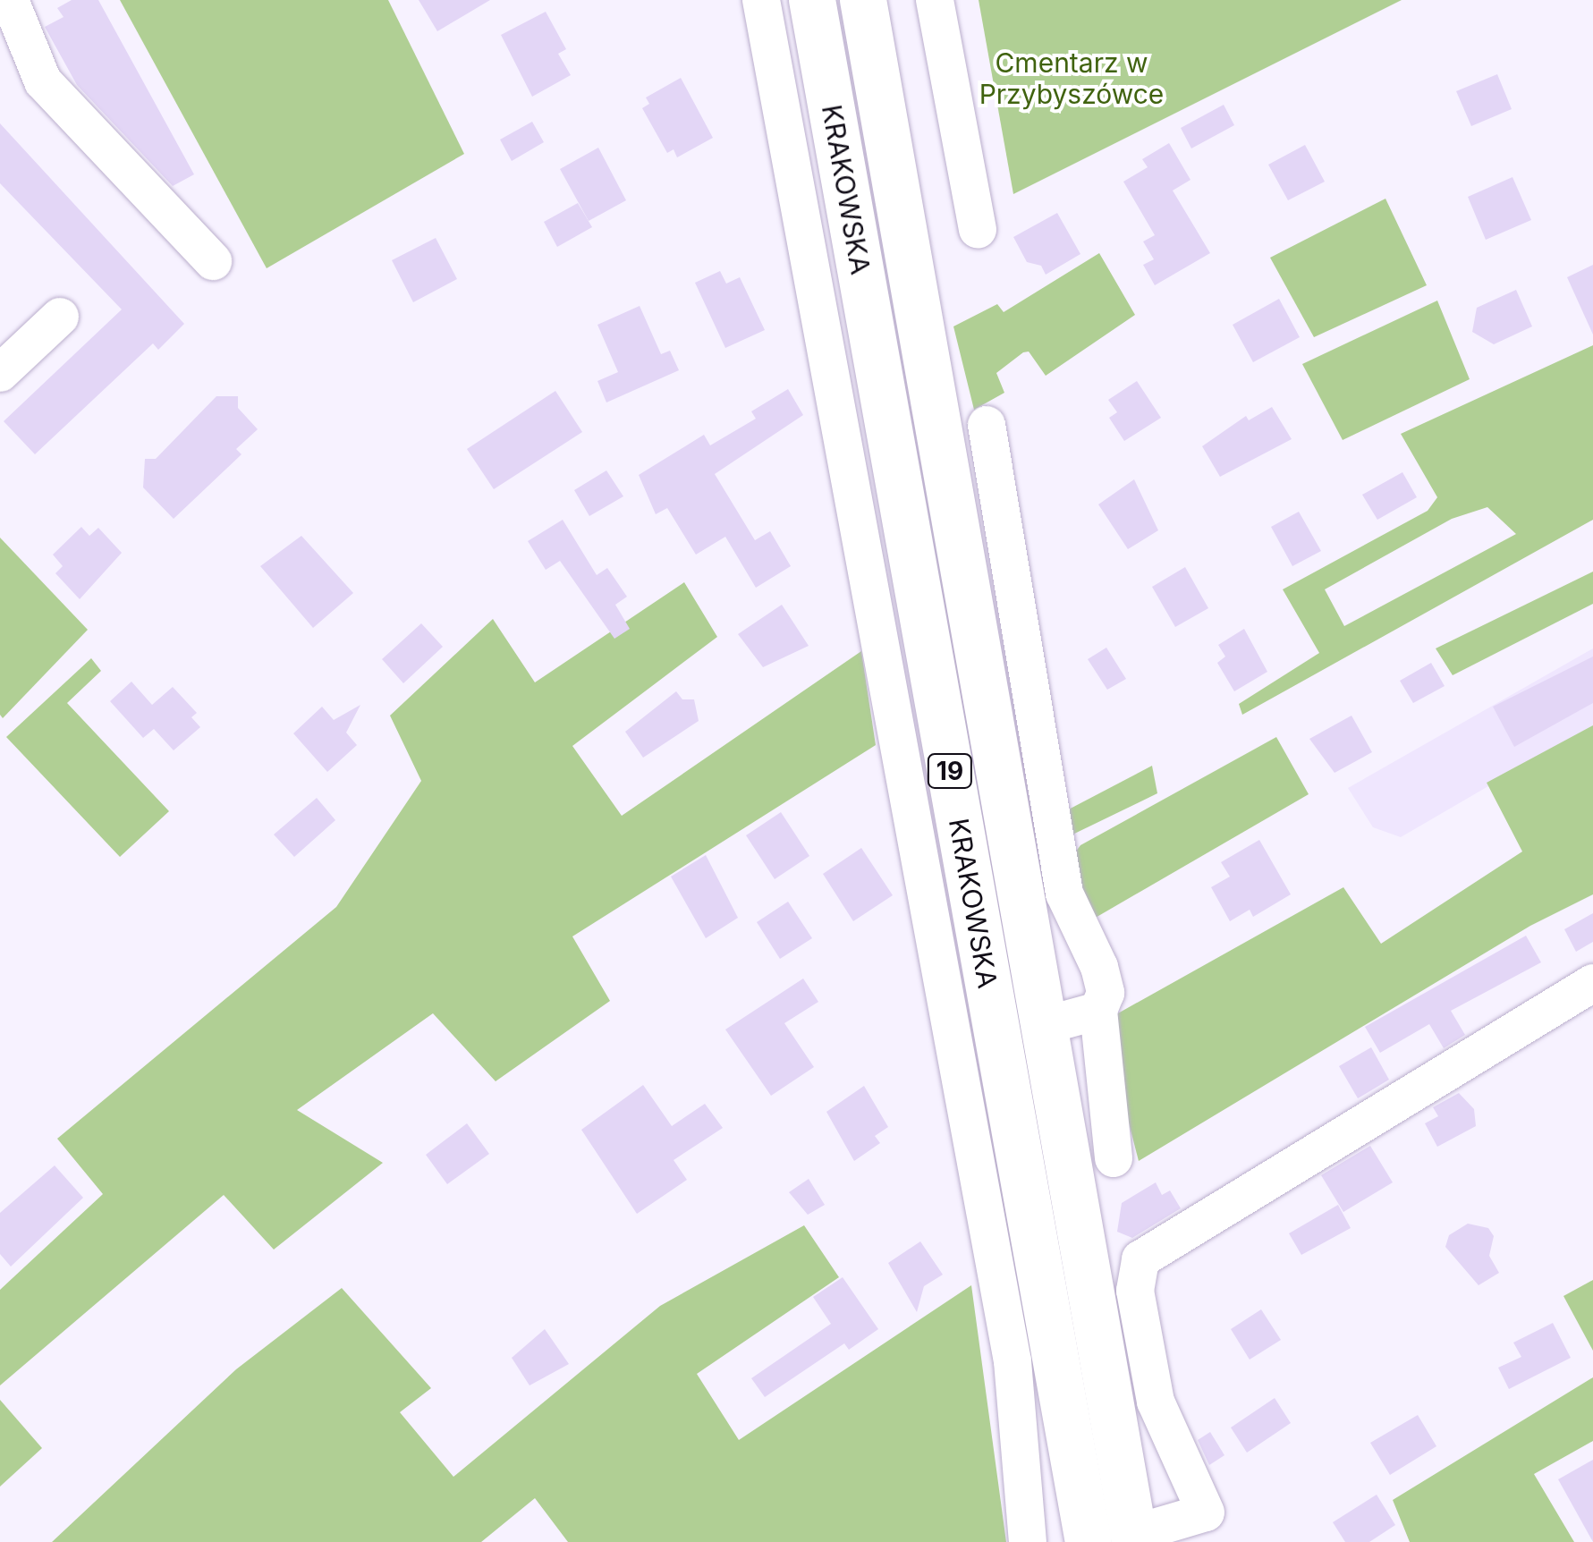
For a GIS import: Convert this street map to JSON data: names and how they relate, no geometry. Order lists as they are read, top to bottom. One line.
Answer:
{"streets":{"main road":["KRAKOWSKA","19"]},"parks":["Cmentarz w Przybyszówce"]}
